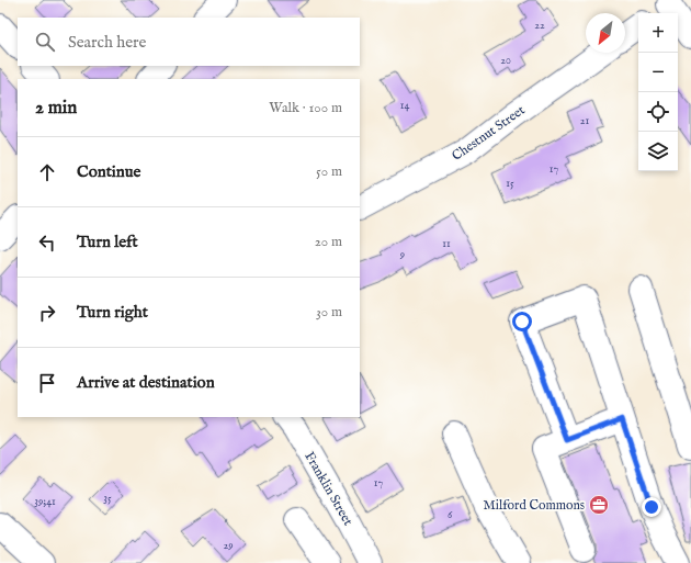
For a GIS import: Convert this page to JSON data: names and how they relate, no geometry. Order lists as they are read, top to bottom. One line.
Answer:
{"streets":{"street":["Chestnut Street","Franklin Street"]},"places":{"office":["Milford Commons"]},"house_numbers":["22","20","14","21","17","15","11","9","17","35","39;41","6","29"],"north":"bottom left","page":{"map_buttons":["+","−"],"search":"Search here","heading":["2 min","Walk · 100 m"],"list":[["Continue","50 m"],["Turn left","20 m"],["Turn right","30 m"],"Arrive at destination"]}}
